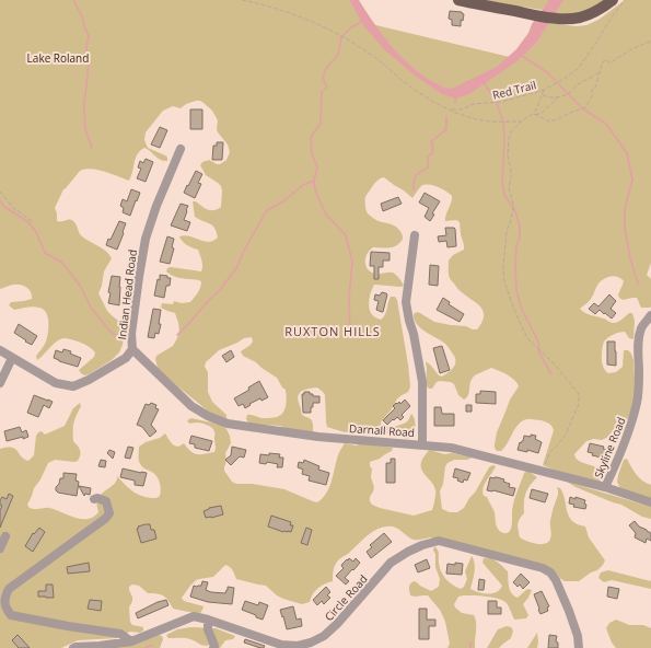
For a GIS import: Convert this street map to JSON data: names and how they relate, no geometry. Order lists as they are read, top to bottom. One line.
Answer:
{"streets":{"street":["Indian Head Road","Darnall Road","Skyline Road","Circle Road"],"path":["Red Trail"]},"crossings":[["Indian Head Road","Darnall Road"],["Darnall Road","Skyline Road"]],"districts":["RUXTON HILLS"],"parks":["Lake Roland"]}
